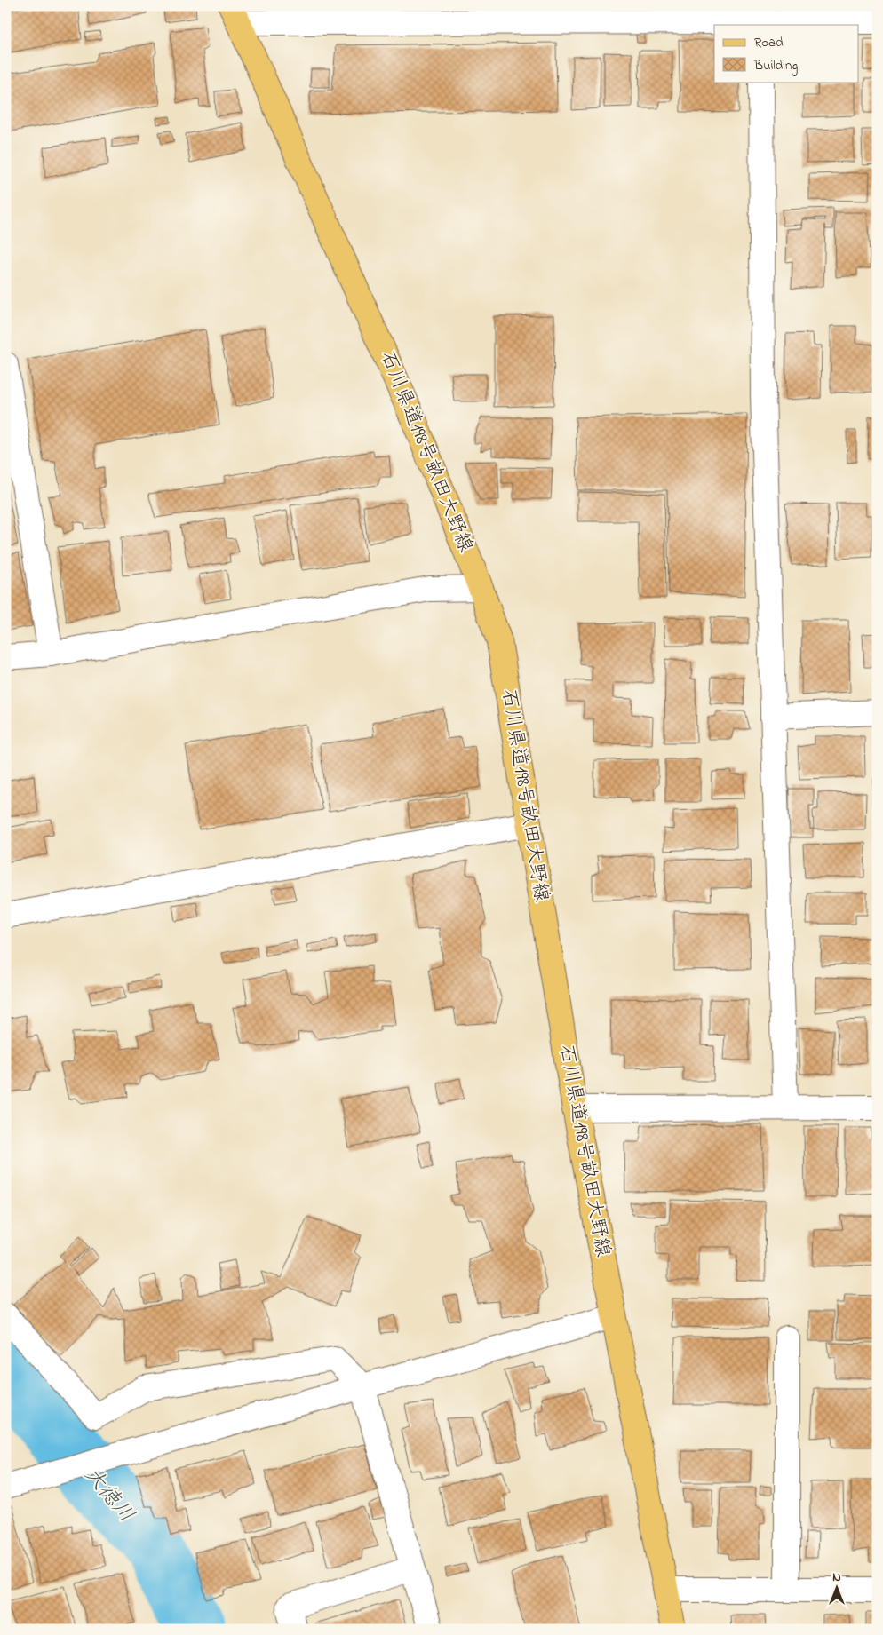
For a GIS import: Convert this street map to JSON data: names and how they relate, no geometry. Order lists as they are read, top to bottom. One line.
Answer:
{"streets":{"main road":["石川県道198号畝田大野線"]},"water":["大徳川"],"legend":["Road","Building"],"north":"top"}
